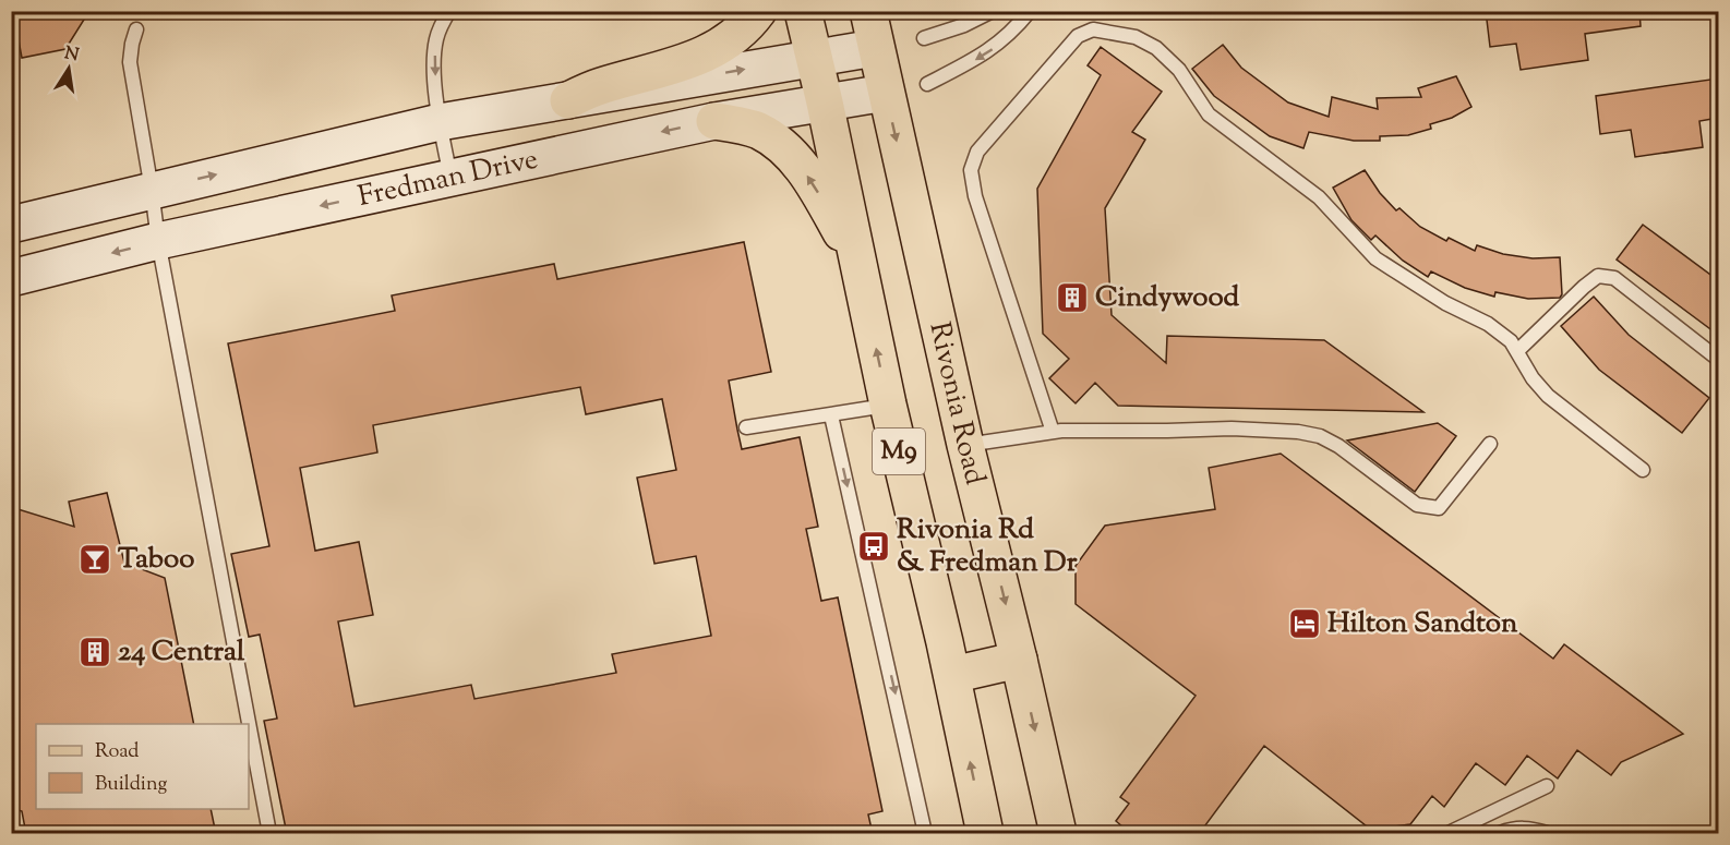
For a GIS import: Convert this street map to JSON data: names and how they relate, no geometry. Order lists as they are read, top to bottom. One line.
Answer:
{"streets":{"main road":["Rivonia Road","M9"],"street":["Fredman Drive"]},"crossings":[["Fredman Drive","Rivonia Road"],["Fredman Drive","M9"]],"places":{"building":["Cindywood","24 Central"],"bus stop":["Rivonia Rd & Fredman Dr"],"bar":["Taboo"],"hotel":["Hilton Sandton"]},"legend":["Road","Building"],"north":"top"}
